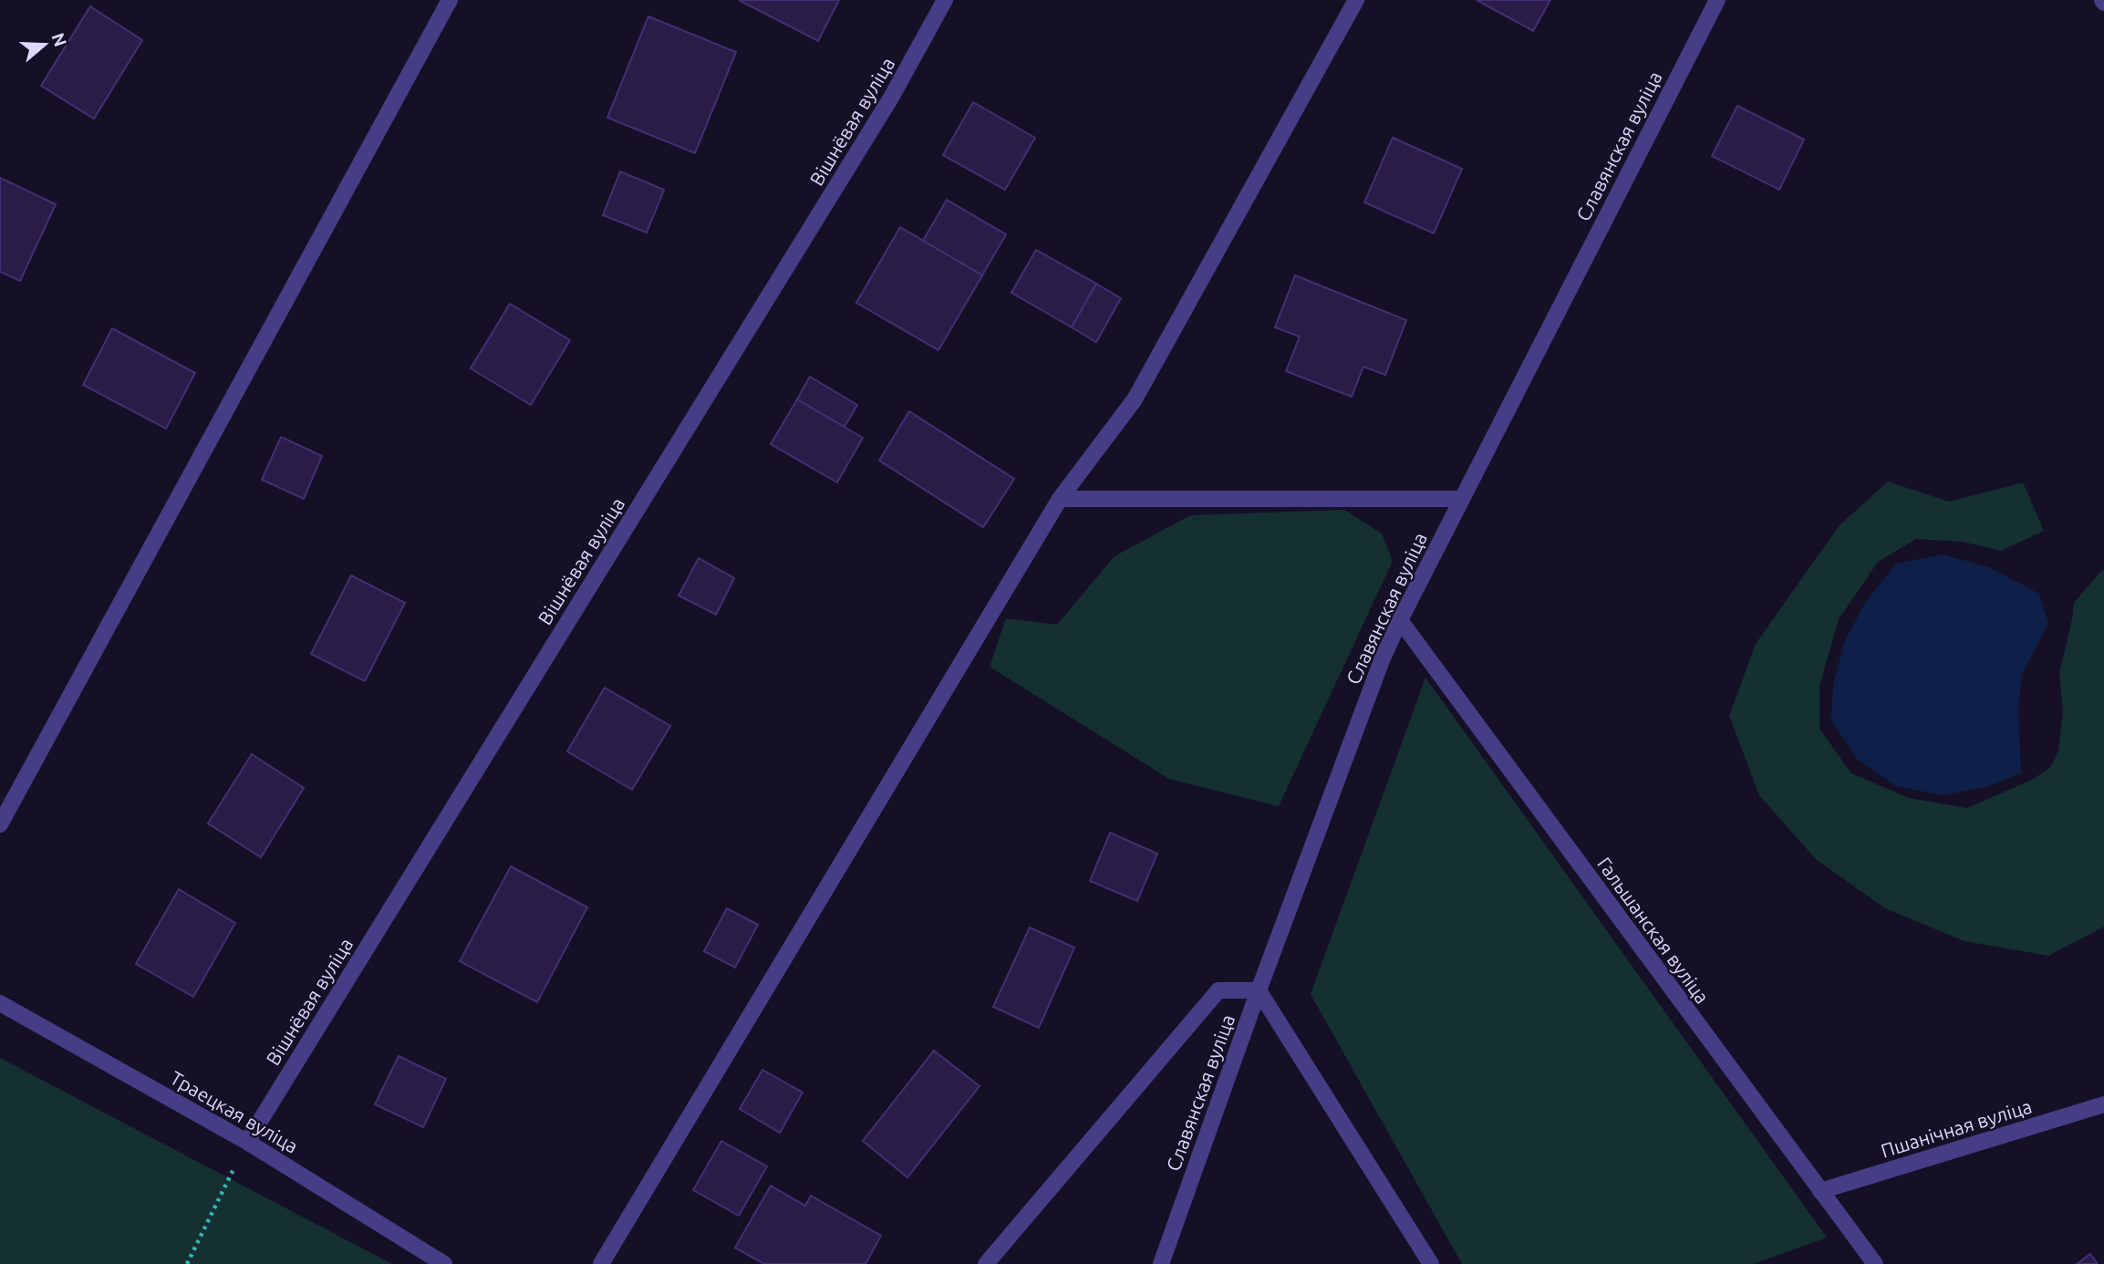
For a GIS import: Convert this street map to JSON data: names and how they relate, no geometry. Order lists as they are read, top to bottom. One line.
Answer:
{"streets":{"street":["Вішнёвая вуліца","Славянская вуліца","Гальшанская вуліца","Траецкая вуліца","Пшанічная вуліца"]},"crossings":[["Вішнёвая вуліца","Траецкая вуліца"],["Славянская вуліца","Гальшанская вуліца"],["Гальшанская вуліца","Пшанічная вуліца"]],"north":"right"}
